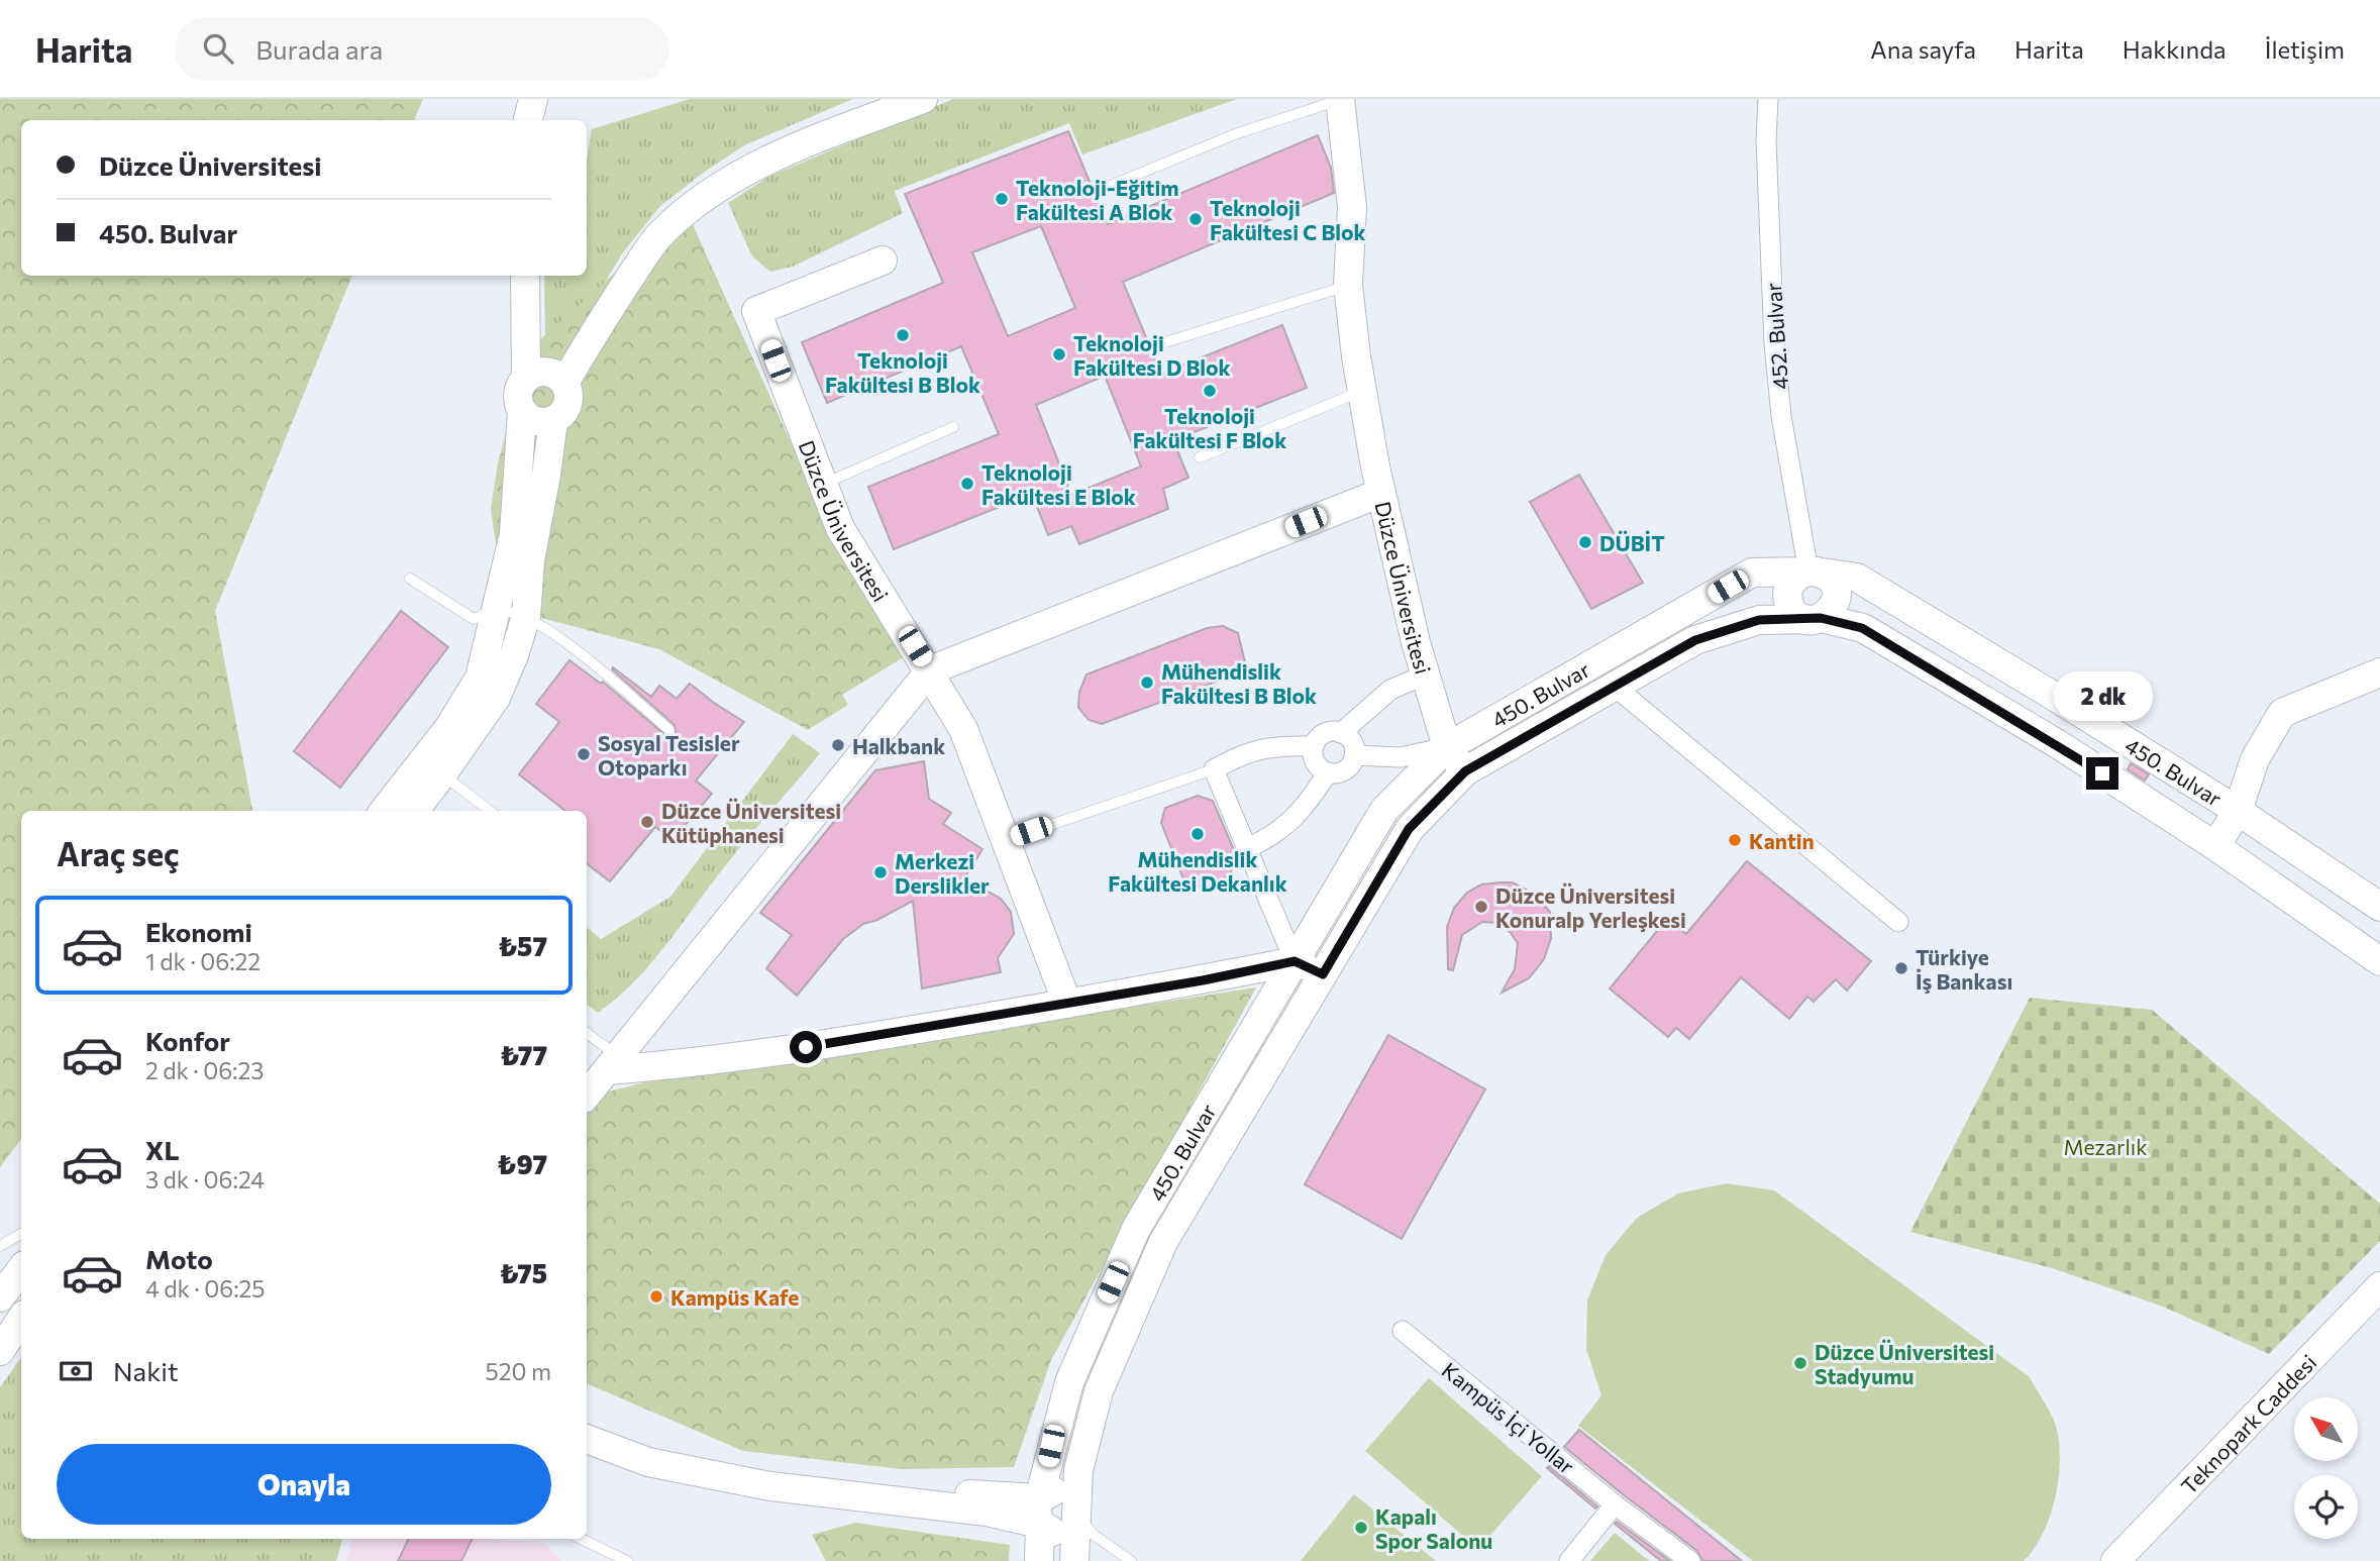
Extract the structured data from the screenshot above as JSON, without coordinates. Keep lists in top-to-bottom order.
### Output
{
  "streets": {
    "street": [
      "452. Bulvar",
      "Düzce Üniversitesi",
      "450. Bulvar",
      "Kampüs İçi Yollar",
      "Teknopark Caddesi"
    ]
  },
  "crossings": [
    ["452. Bulvar", "450. Bulvar"],
    ["Düzce Üniversitesi", "450. Bulvar"]
  ],
  "parks": ["Mezarlık"],
  "places": [
    "Teknoloji-Eğitim Fakültesi A Blok",
    "Teknoloji Fakültesi C Blok",
    "Teknoloji Fakültesi B Blok",
    "Teknoloji Fakültesi D Blok",
    "Teknoloji Fakültesi F Blok",
    "Teknoloji Fakültesi E Blok",
    "DÜBİT",
    "Mühendislik Fakültesi B Blok",
    "Halkbank",
    "Sosyal Tesisler Otoparkı",
    "Düzce Üniversitesi Kütüphanesi",
    "Mühendislik Fakültesi Dekanlık",
    "Kantin",
    "Merkezi Derslikler",
    "Düzce Üniversitesi Konuralp Yerleşkesi",
    "Türkiye İş Bankası",
    "Kampüs Kafe",
    "Düzce Üniversitesi Stadyumu",
    "Kapalı Spor Salonu"
  ],
  "north": "top left",
  "page": {
    "header": "Harita",
    "search": "Burada ara",
    "nav": [
      "Ana sayfa",
      "Harita",
      "Hakkında",
      "İletişim"
    ],
    "banner": ["Düzce Üniversitesi", "450. Bulvar"],
    "bubble": "2 dk",
    "heading": "Araç seç",
    "list": [
      {
        "name": "Ekonomi",
        "note": "1 dk · 06:22",
        "value": "₺57"
      },
      {
        "name": "Konfor",
        "note": "2 dk · 06:23",
        "value": "₺77"
      },
      {
        "name": "XL",
        "note": "3 dk · 06:24",
        "value": "₺97"
      },
      {
        "name": "Moto",
        "note": "4 dk · 06:25",
        "value": "₺75"
      }
    ],
    "pay": ["Nakit", "520 m"],
    "buttons": "Onayla"
  }
}
